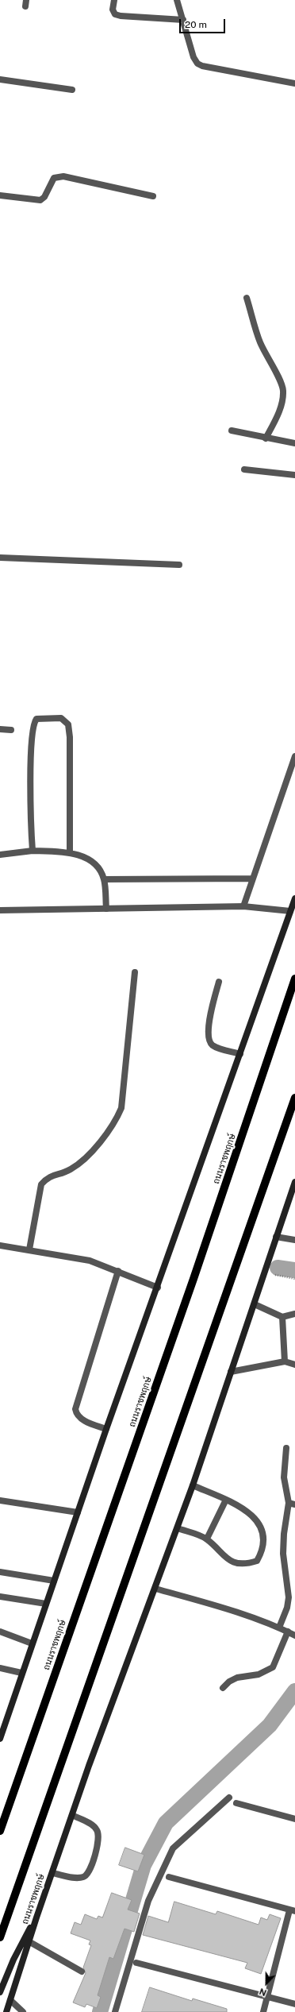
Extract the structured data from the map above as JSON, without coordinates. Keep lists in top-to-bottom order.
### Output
{
  "streets": {
    "main road": ["ถนนราชพฤกษ์"]
  },
  "scale_bar": "20 m",
  "north": "bottom"
}
